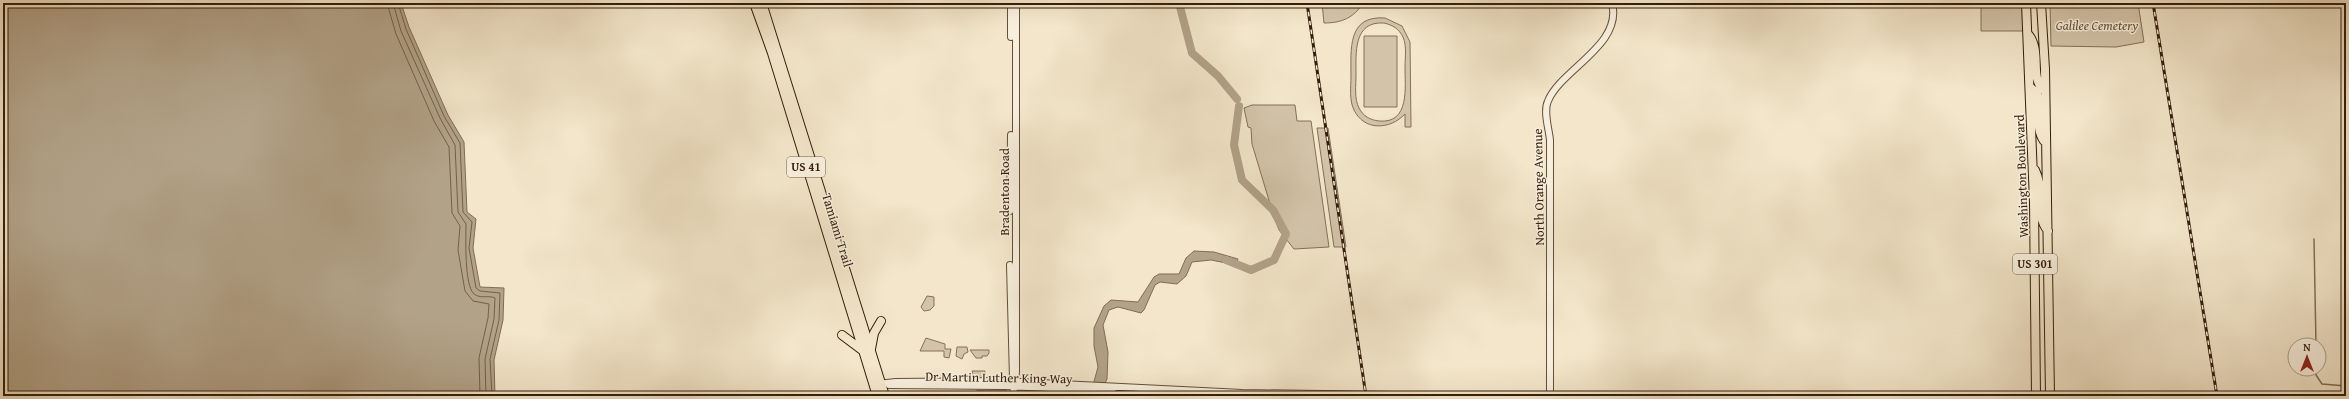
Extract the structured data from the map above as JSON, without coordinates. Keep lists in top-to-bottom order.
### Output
{
  "streets": {
    "main road": [
      "US 41",
      "Washington Boulevard",
      "Tamiami Trail",
      "US 301"
    ],
    "street": ["North Orange Avenue", "Bradenton Road", "Dr Martin Luther King Way"]
  },
  "crossings": [
    ["Bradenton Road", "Dr Martin Luther King Way"],
    ["Tamiami Trail", "Dr Martin Luther King Way"]
  ],
  "parks": ["Galilee Cemetery"],
  "north": "top"
}
